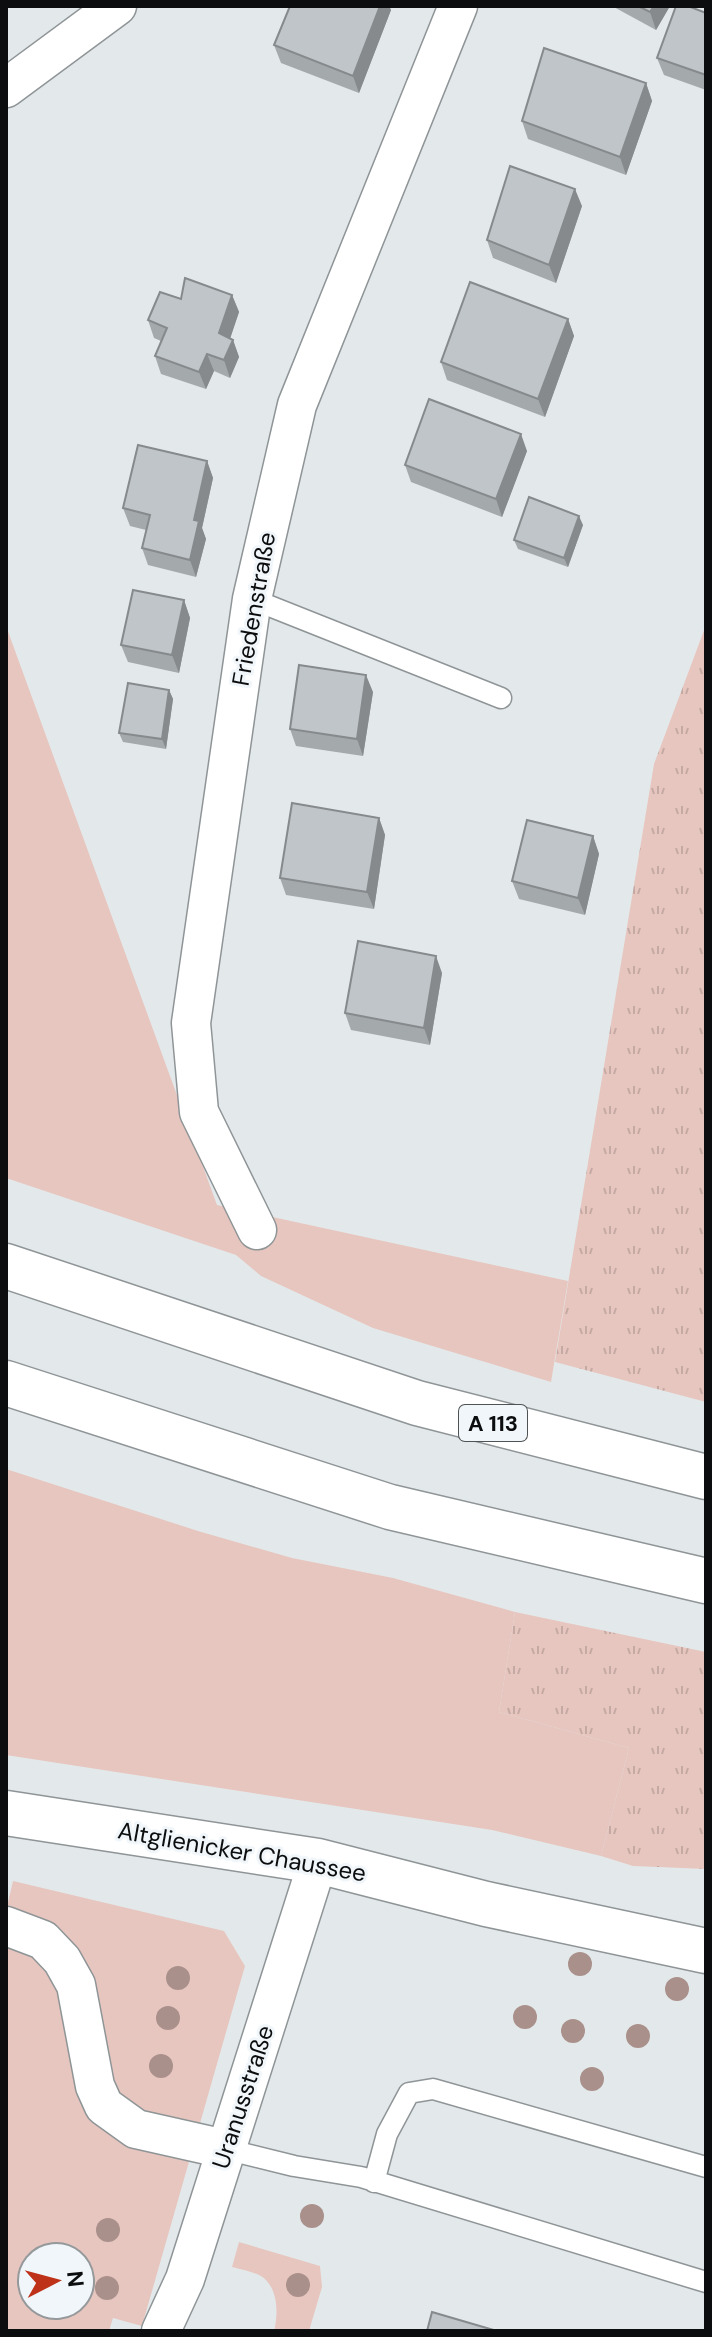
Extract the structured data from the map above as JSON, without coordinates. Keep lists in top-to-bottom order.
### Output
{
  "streets": {
    "main road": ["A 113", "Altglienicker Chaussee"],
    "street": ["Friedenstraße", "Uranusstraße"]
  },
  "crossings": [
    ["Altglienicker Chaussee", "Uranusstraße"]
  ],
  "north": "right"
}
